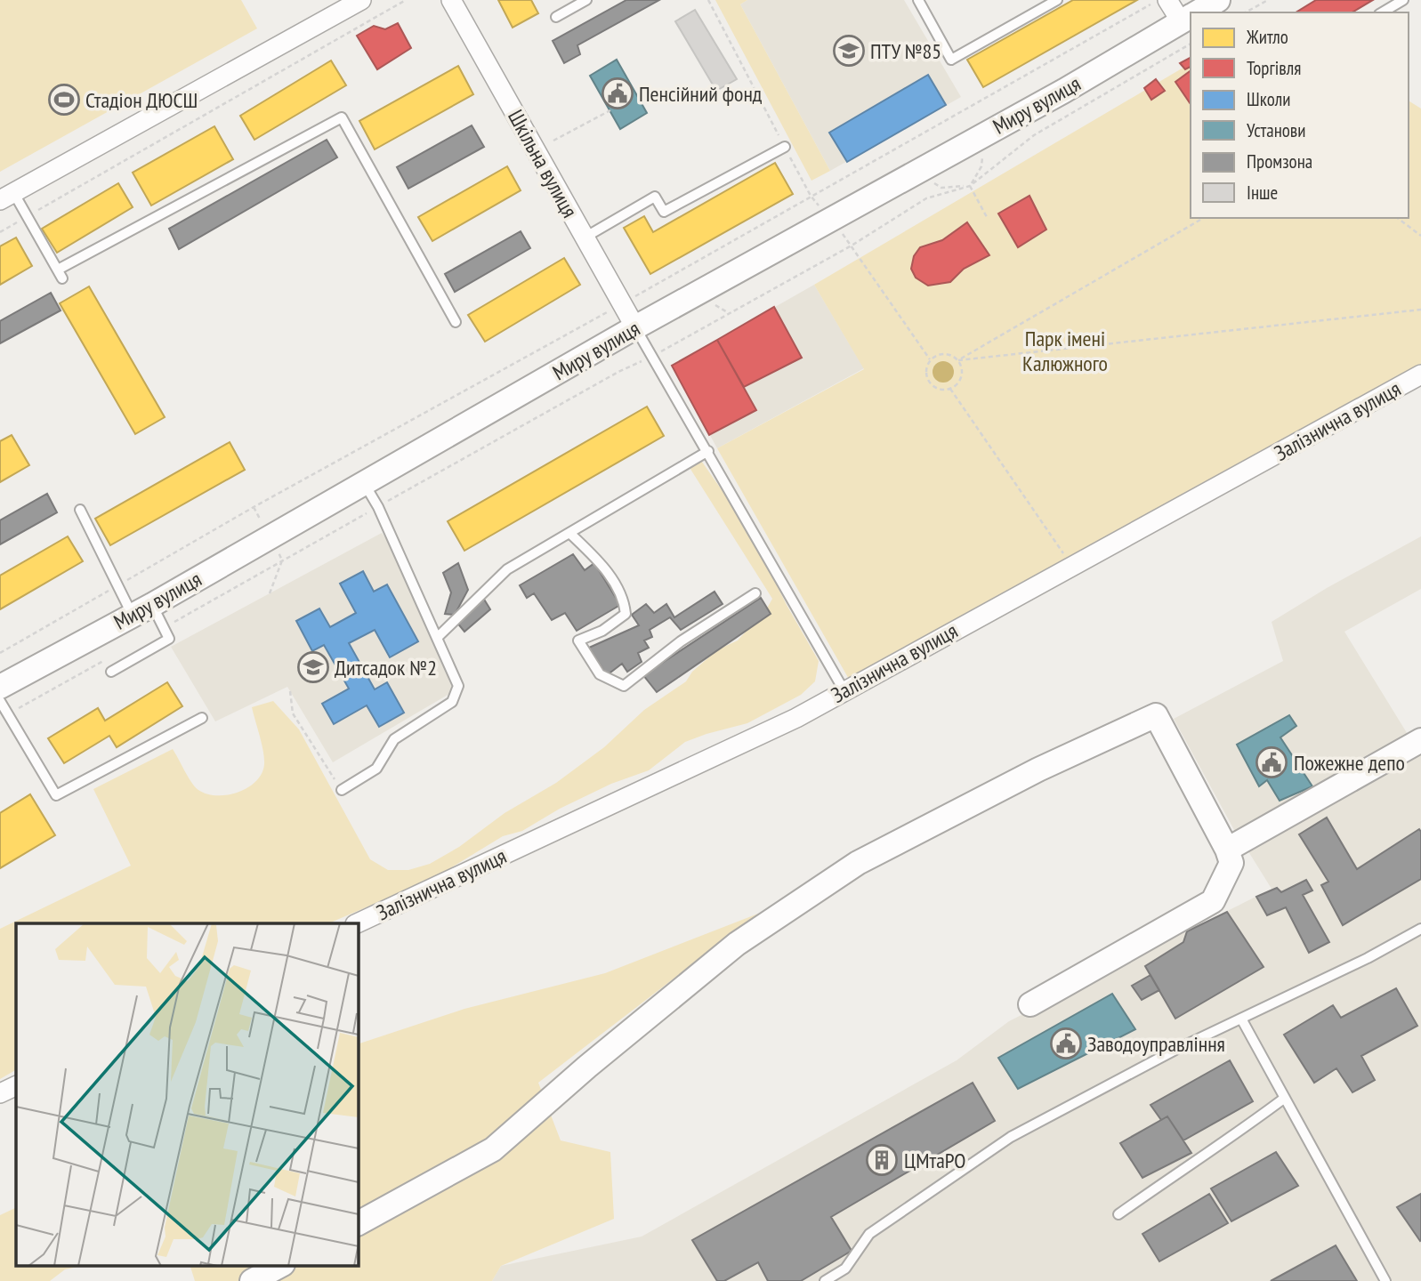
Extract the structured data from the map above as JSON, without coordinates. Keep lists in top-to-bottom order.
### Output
{
  "streets": {
    "street": ["Миру вулиця", "Шкільна вулиця", "Залізнична вулиця"]
  },
  "crossings": [
    ["Миру вулиця", "Шкільна вулиця"]
  ],
  "parks": ["Парк імені Калюжного"],
  "places": {
    "school or university": ["ПТУ №85", "Дитсадок №2"],
    "public building": ["Пенсійний фонд", "Пожежне депо", "Заводоуправління"],
    "sports": ["Стадіон ДЮСШ"],
    "building": ["ЦМтаРО"]
  },
  "legend": [
    "Житло",
    "Торгівля",
    "Школи",
    "Установи",
    "Промзона",
    "Інше"
  ]
}
